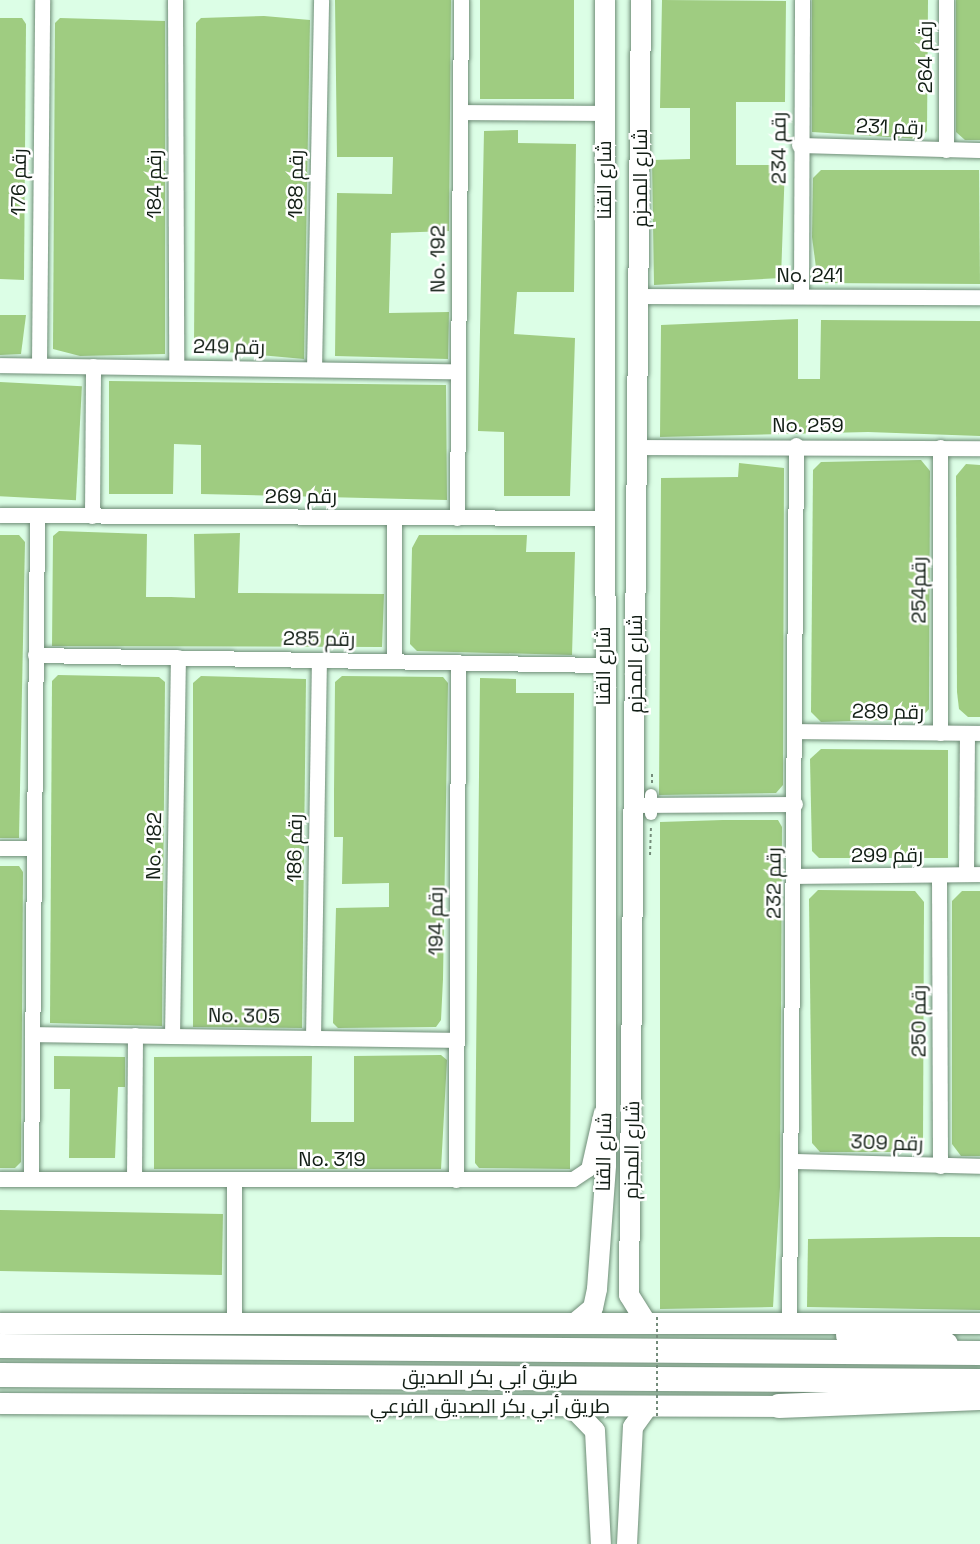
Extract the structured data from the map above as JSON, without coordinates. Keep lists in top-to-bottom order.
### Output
{
  "streets": {
    "main road": ["طريق أبي بكر الصديق", "طريق أبي بكر الصديق الفرعي"],
    "street": [
      "رقم 264",
      "رقم 231",
      "رقم 234",
      "شارع المحزم",
      "شارع القنا",
      "رقم 176",
      "رقم 184",
      "رقم 188",
      "No. 192",
      "No. 241",
      "رقم 249",
      "No. 259",
      "رقم 269",
      "رقم254",
      "رقم 285",
      "رقم 289",
      "No. 182",
      "رقم 186",
      "رقم 299",
      "رقم 232",
      "رقم 194",
      "No. 305",
      "رقم 250",
      "رقم 309",
      "No. 319"
    ]
  },
  "crossings": [
    ["رقم 264", "رقم 231"],
    ["رقم 231", "رقم 234"],
    ["رقم 234", "No. 241"],
    ["شارع المحزم", "No. 241"],
    ["شارع المحزم", "No. 259"],
    ["شارع القنا", "رقم 269"],
    ["شارع القنا", "رقم 285"],
    ["شارع القنا", "No. 319"],
    ["رقم 176", "رقم 249"],
    ["رقم 184", "رقم 249"],
    ["رقم 188", "رقم 249"],
    ["No. 192", "رقم 249"],
    ["No. 192", "رقم 269"],
    ["No. 259", "رقم254"],
    ["No. 259", "رقم 232"],
    ["رقم254", "رقم 289"],
    ["رقم 285", "No. 182"],
    ["رقم 285", "رقم 186"],
    ["رقم 285", "رقم 194"],
    ["رقم 289", "رقم 232"],
    ["No. 182", "No. 305"],
    ["رقم 186", "No. 305"],
    ["رقم 299", "رقم 232"],
    ["رقم 299", "رقم 250"],
    ["رقم 232", "رقم 309"],
    ["رقم 194", "No. 305"],
    ["رقم 194", "No. 319"],
    ["رقم 250", "رقم 309"]
  ]
}
